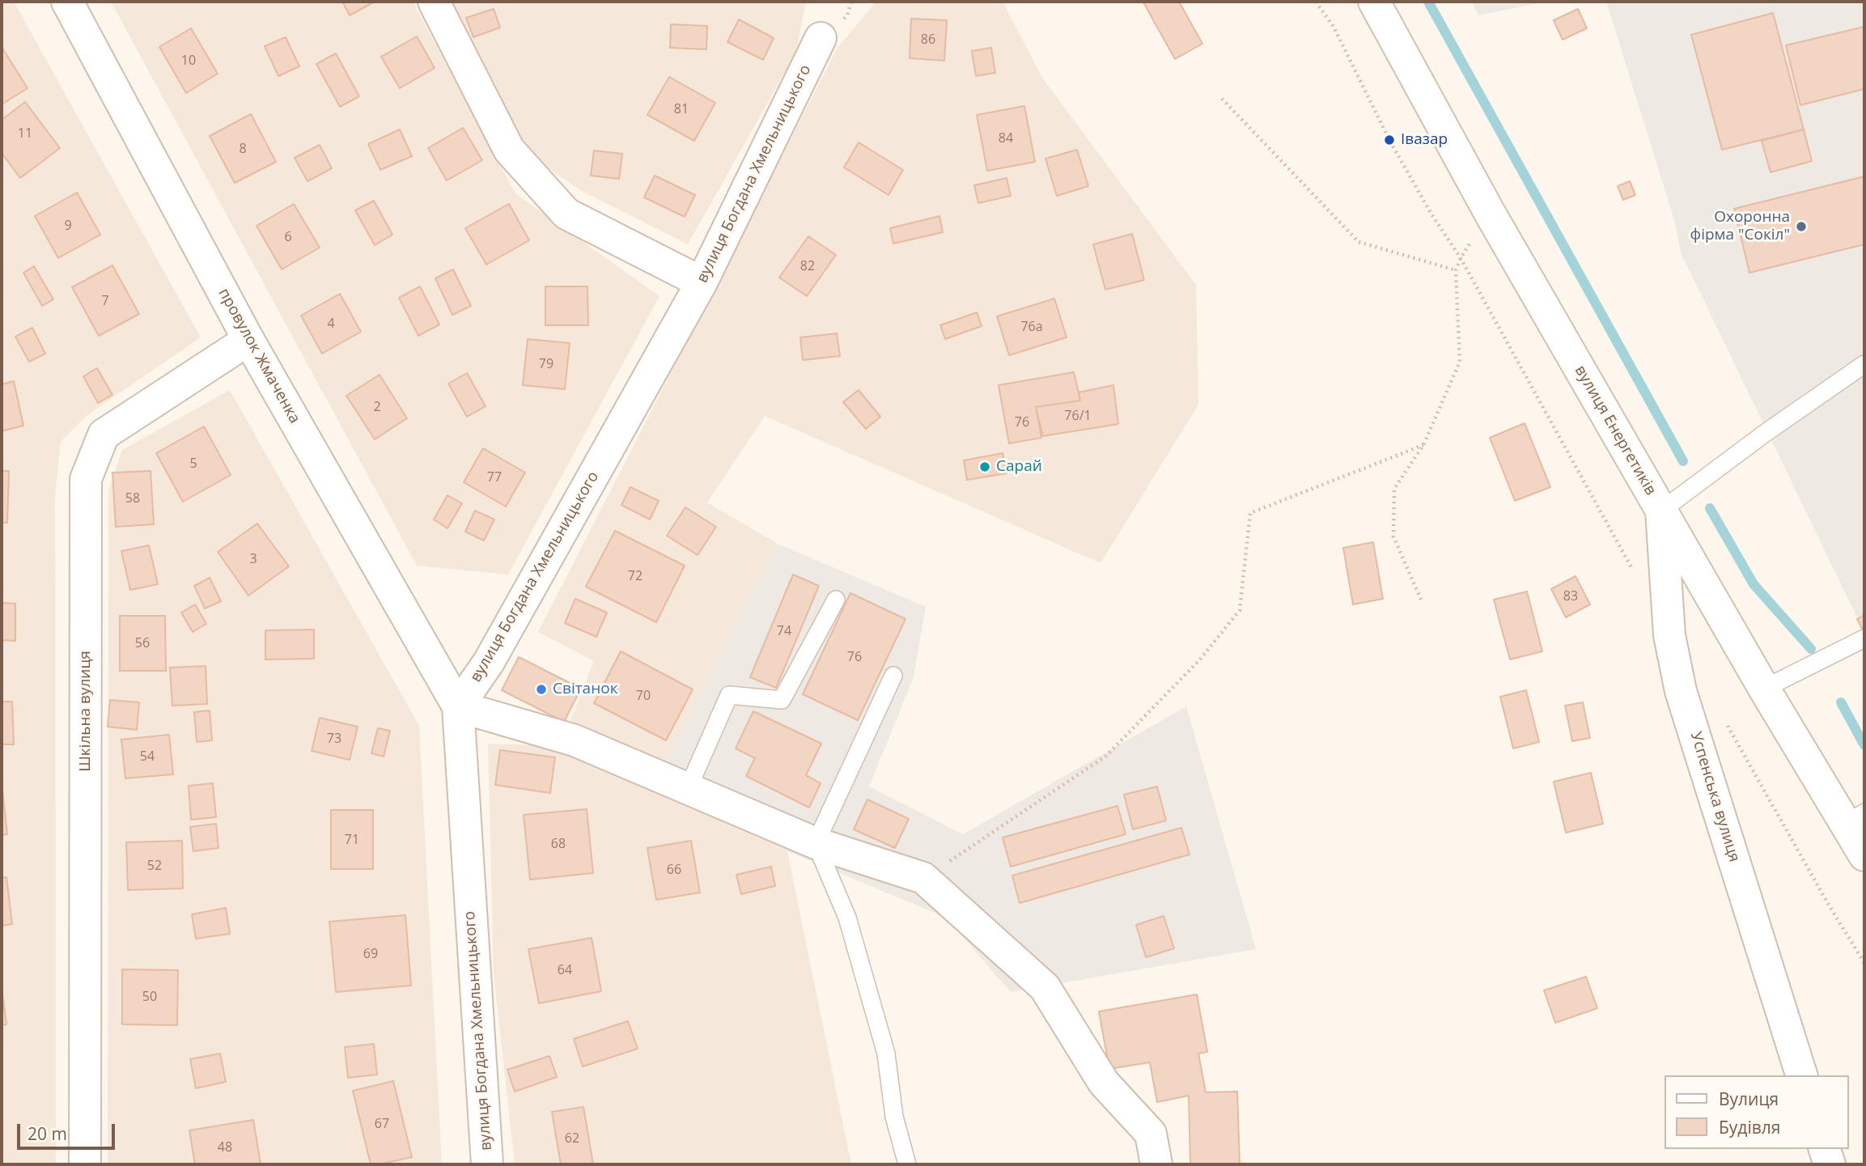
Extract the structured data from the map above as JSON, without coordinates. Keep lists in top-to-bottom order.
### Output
{
  "streets": {
    "street": [
      "вулиця Богдана Хмельницького",
      "провулок Жмаченка",
      "вулиця Енергетиків",
      "Шкільна вулиця",
      "Успенська вулиця"
    ]
  },
  "crossings": [
    ["вулиця Богдана Хмельницького", "провулок Жмаченка"],
    ["провулок Жмаченка", "Шкільна вулиця"],
    ["вулиця Енергетиків", "Успенська вулиця"]
  ],
  "places": [
    "Івазар",
    "Охоронна фірма \"Сокіл\"",
    "Сарай",
    "Світанок"
  ],
  "house_numbers": [
    "86",
    "10",
    "81",
    "11",
    "84",
    "8",
    "9",
    "6",
    "82",
    "7",
    "4",
    "76а",
    "79",
    "2",
    "76/1",
    "76",
    "5",
    "77",
    "58",
    "3",
    "72",
    "83",
    "74",
    "56",
    "76",
    "70",
    "73",
    "54",
    "71",
    "68",
    "52",
    "66",
    "69",
    "64",
    "50",
    "67",
    "62",
    "48"
  ],
  "legend": ["Вулиця", "Будівля"],
  "scale_bar": "20 m"
}
